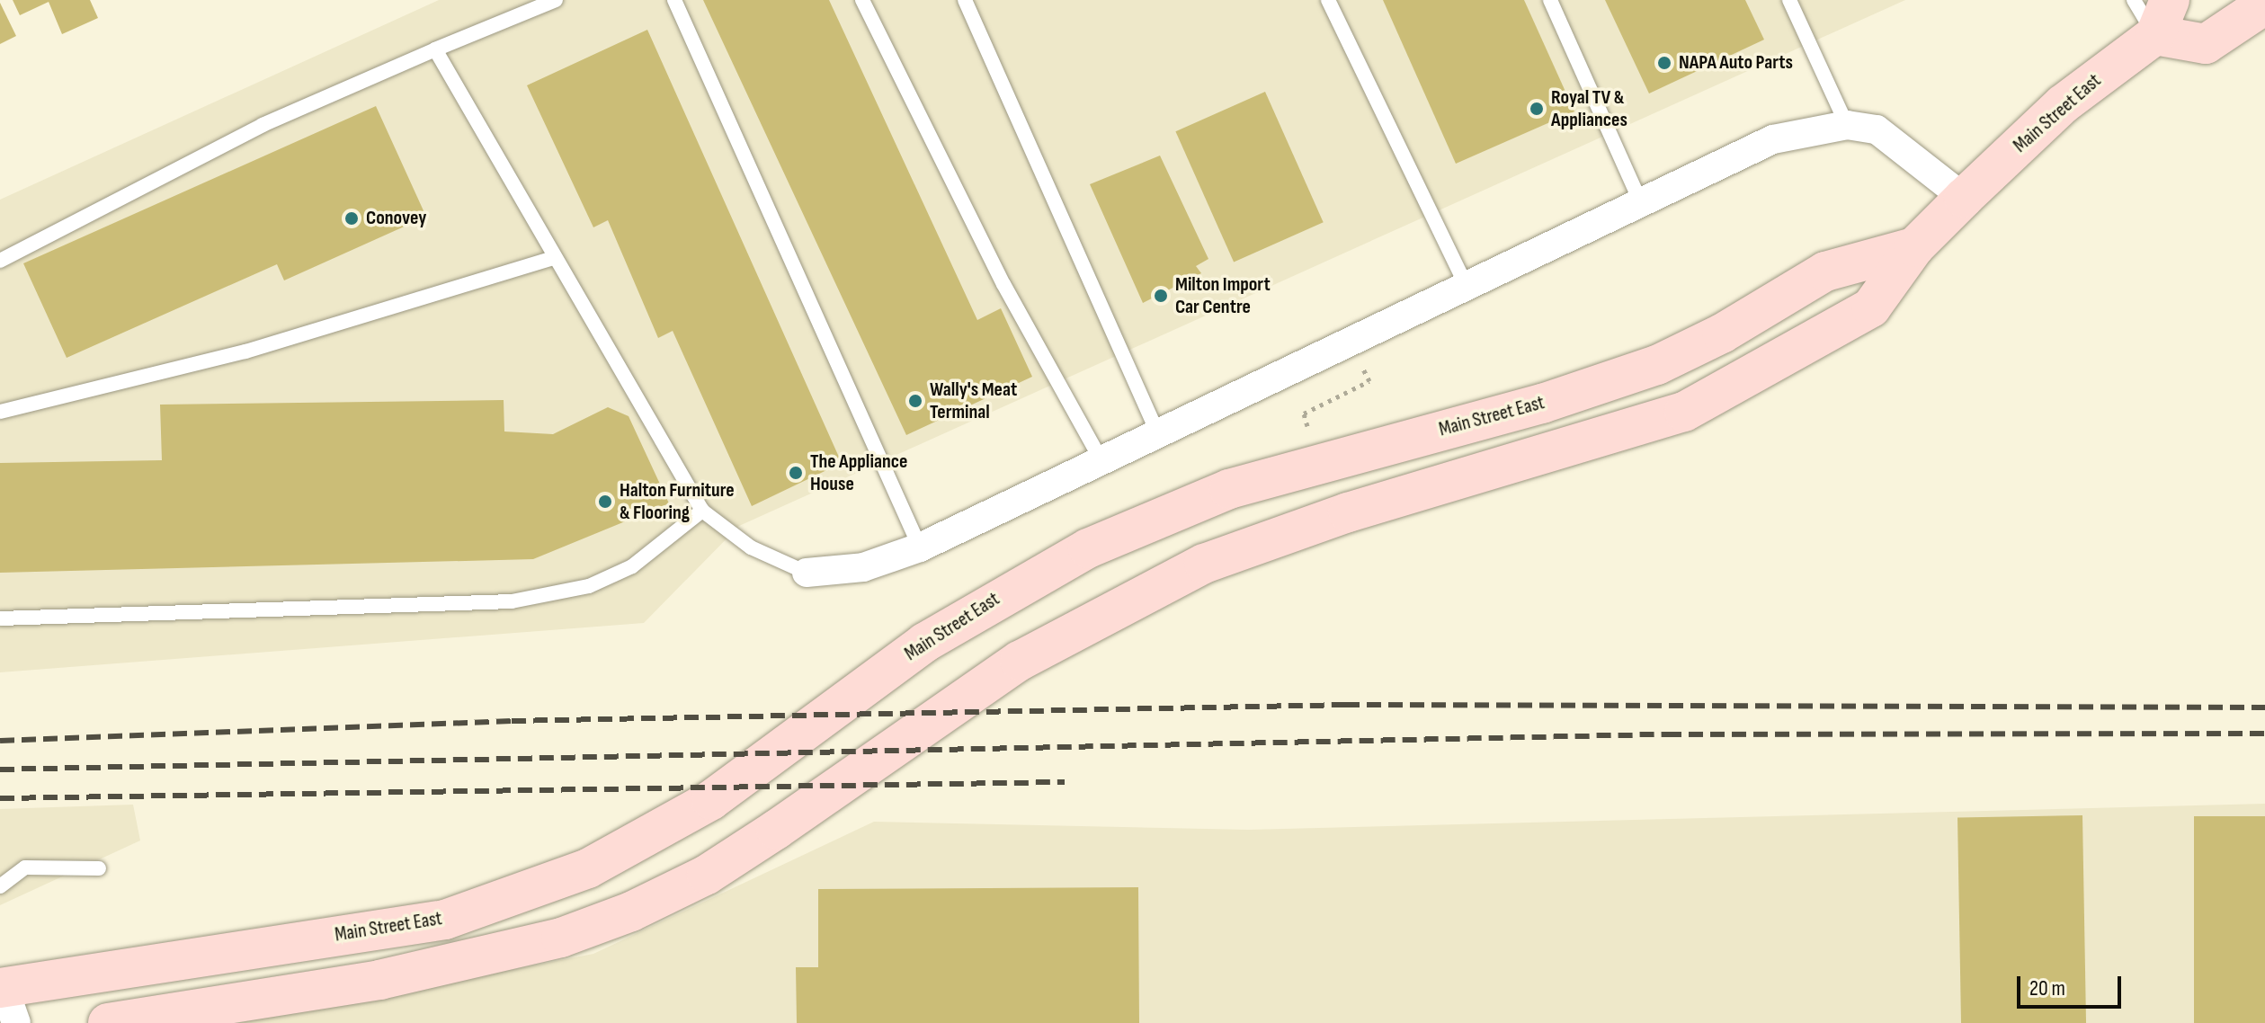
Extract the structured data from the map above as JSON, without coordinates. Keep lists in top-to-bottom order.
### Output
{
  "streets": {
    "main road": ["Main Street East"]
  },
  "places": [
    "NAPA Auto Parts",
    "Royal TV & Appliances",
    "Conovey",
    "Milton Import Car Centre",
    "Wally's Meat Terminal",
    "The Appliance House",
    "Halton Furniture & Flooring"
  ],
  "scale_bar": "20 m"
}
